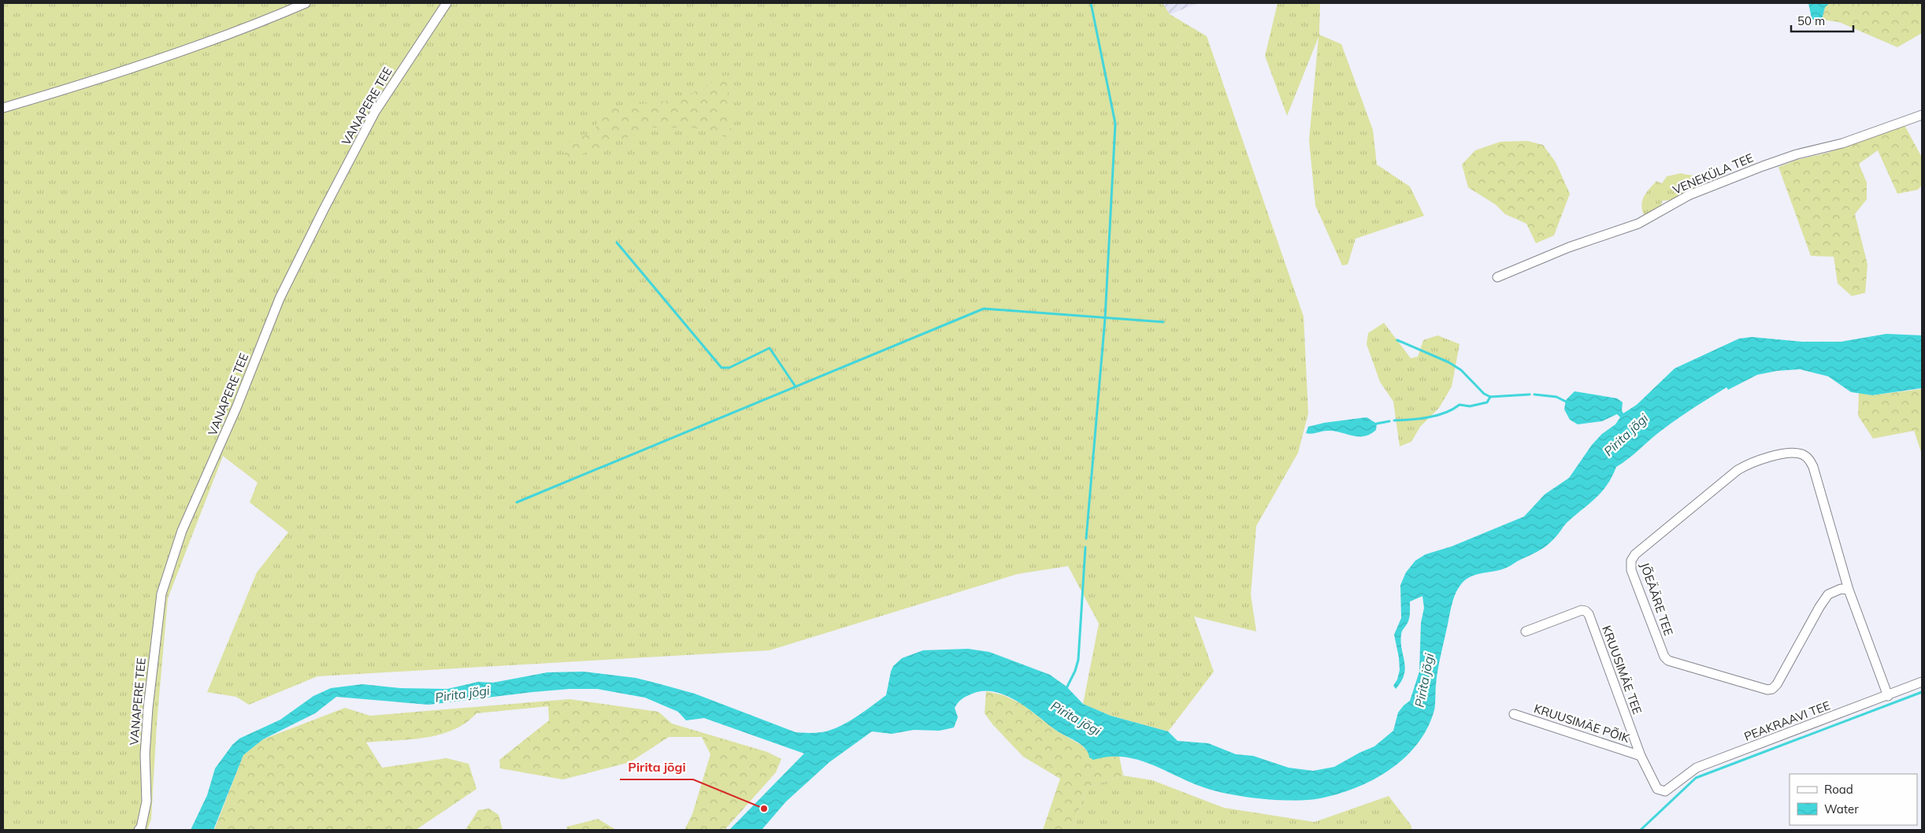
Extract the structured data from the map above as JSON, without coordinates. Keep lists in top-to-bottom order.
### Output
{
  "streets": {
    "street": [
      "VANAPERE TEE",
      "VENEKÜLA TEE",
      "JÕEÄÄRE TEE",
      "KRUUSIMÄE TEE",
      "PEAKRAAVI TEE",
      "KRUUSIMÄE PÕIK"
    ]
  },
  "crossings": [
    ["JÕEÄÄRE TEE", "PEAKRAAVI TEE"],
    ["KRUUSIMÄE TEE", "PEAKRAAVI TEE"],
    ["KRUUSIMÄE TEE", "KRUUSIMÄE PÕIK"]
  ],
  "water": ["Pirita jõgi"],
  "places": ["Pirita jõgi"],
  "legend": ["Road", "Water"],
  "scale_bar": "50 m"
}
